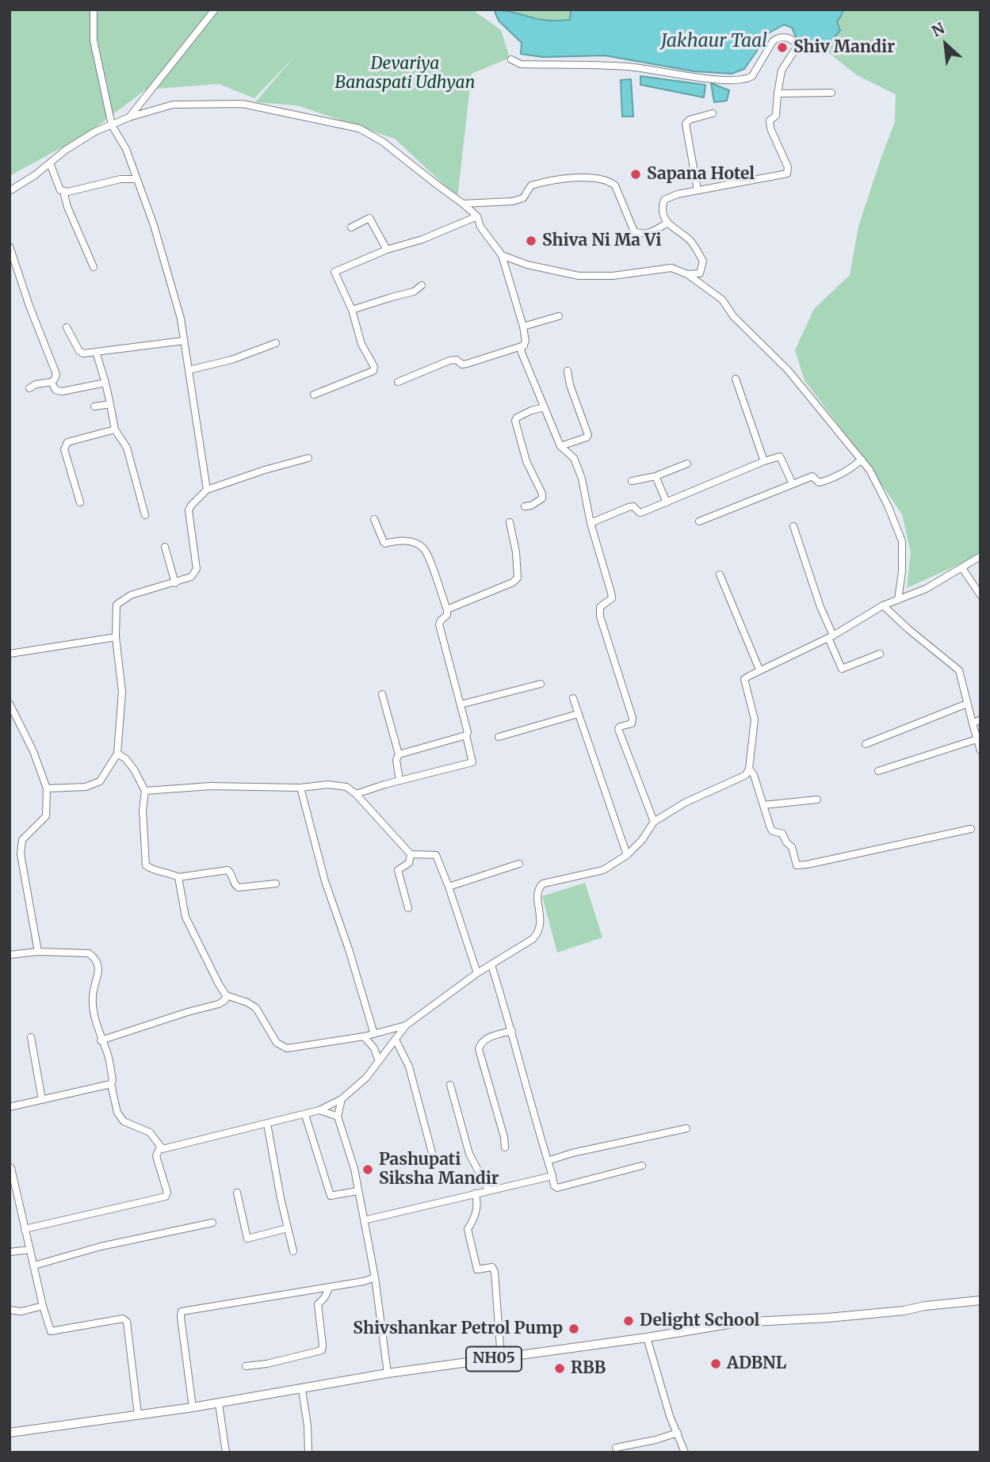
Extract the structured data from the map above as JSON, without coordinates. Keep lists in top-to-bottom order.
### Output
{
  "streets": {
    "main road": ["NH05"]
  },
  "water": ["Jakhaur Taal"],
  "parks": ["Devariya Banaspati Udhyan"],
  "places": [
    "Shiv Mandir",
    "Sapana Hotel",
    "Shiva Ni Ma Vi",
    "Pashupati Siksha Mandir",
    "Delight School",
    "Shivshankar Petrol Pump",
    "ADBNL",
    "RBB"
  ],
  "north": "top left"
}
